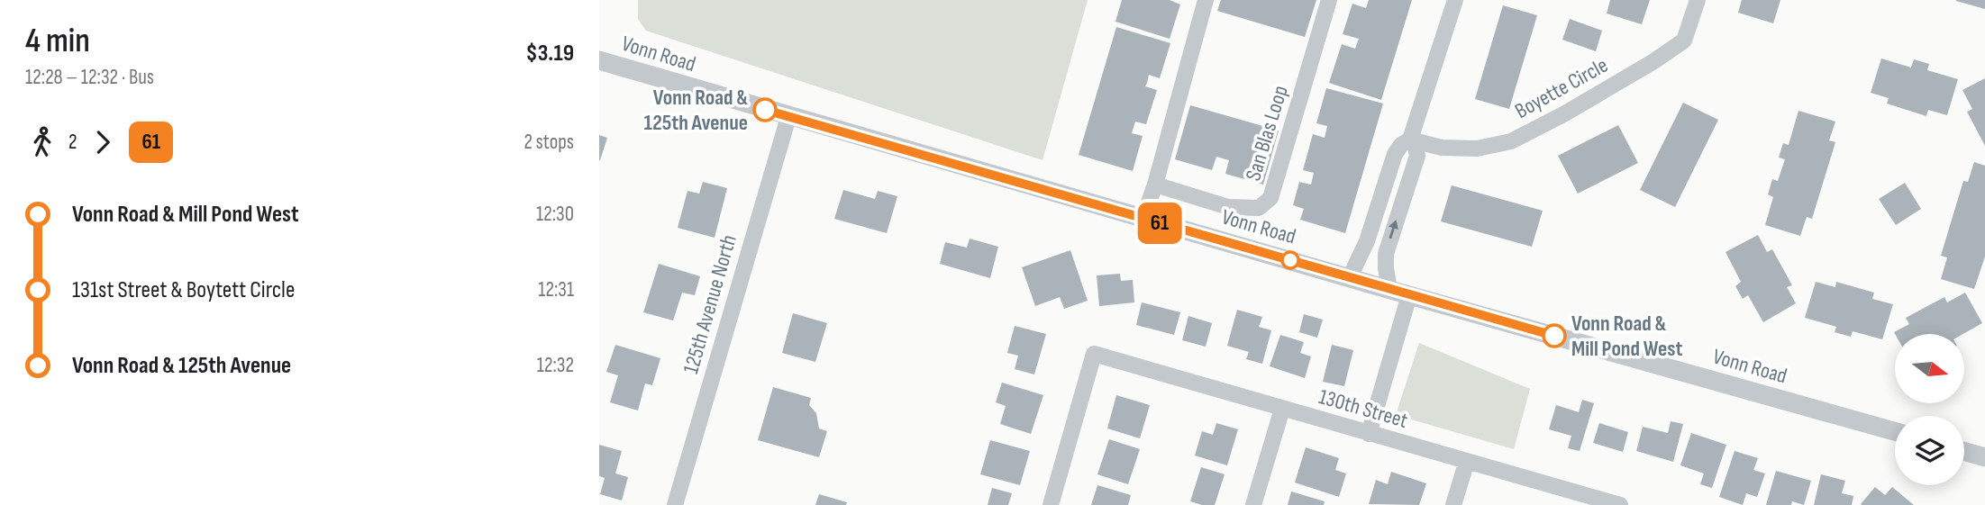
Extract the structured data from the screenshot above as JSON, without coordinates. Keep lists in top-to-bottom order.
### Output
{
  "streets": {
    "street": [
      "Vonn Road",
      "Boyette Circle",
      "San Blas Loop",
      "125th Avenue North",
      "130th Street"
    ]
  },
  "crossings": [
    ["Vonn Road", "125th Avenue North"]
  ],
  "places": ["Vonn Road & 125th Avenue", "Vonn Road & Mill Pond West"],
  "lines": ["bus line 61"],
  "north": "right",
  "page": {
    "heading": ["4 min", "12:28 – 12:32 · Bus", "$3.19"],
    "on_map": "61",
    "legs": ["2", "61", "2 stops"],
    "list": [
      {
        "name": "Vonn Road & Mill Pond West",
        "value": "12:30"
      },
      {
        "name": "131st Street & Boytett Circle",
        "value": "12:31"
      },
      {
        "name": "Vonn Road & 125th Avenue",
        "value": "12:32"
      }
    ]
  }
}
